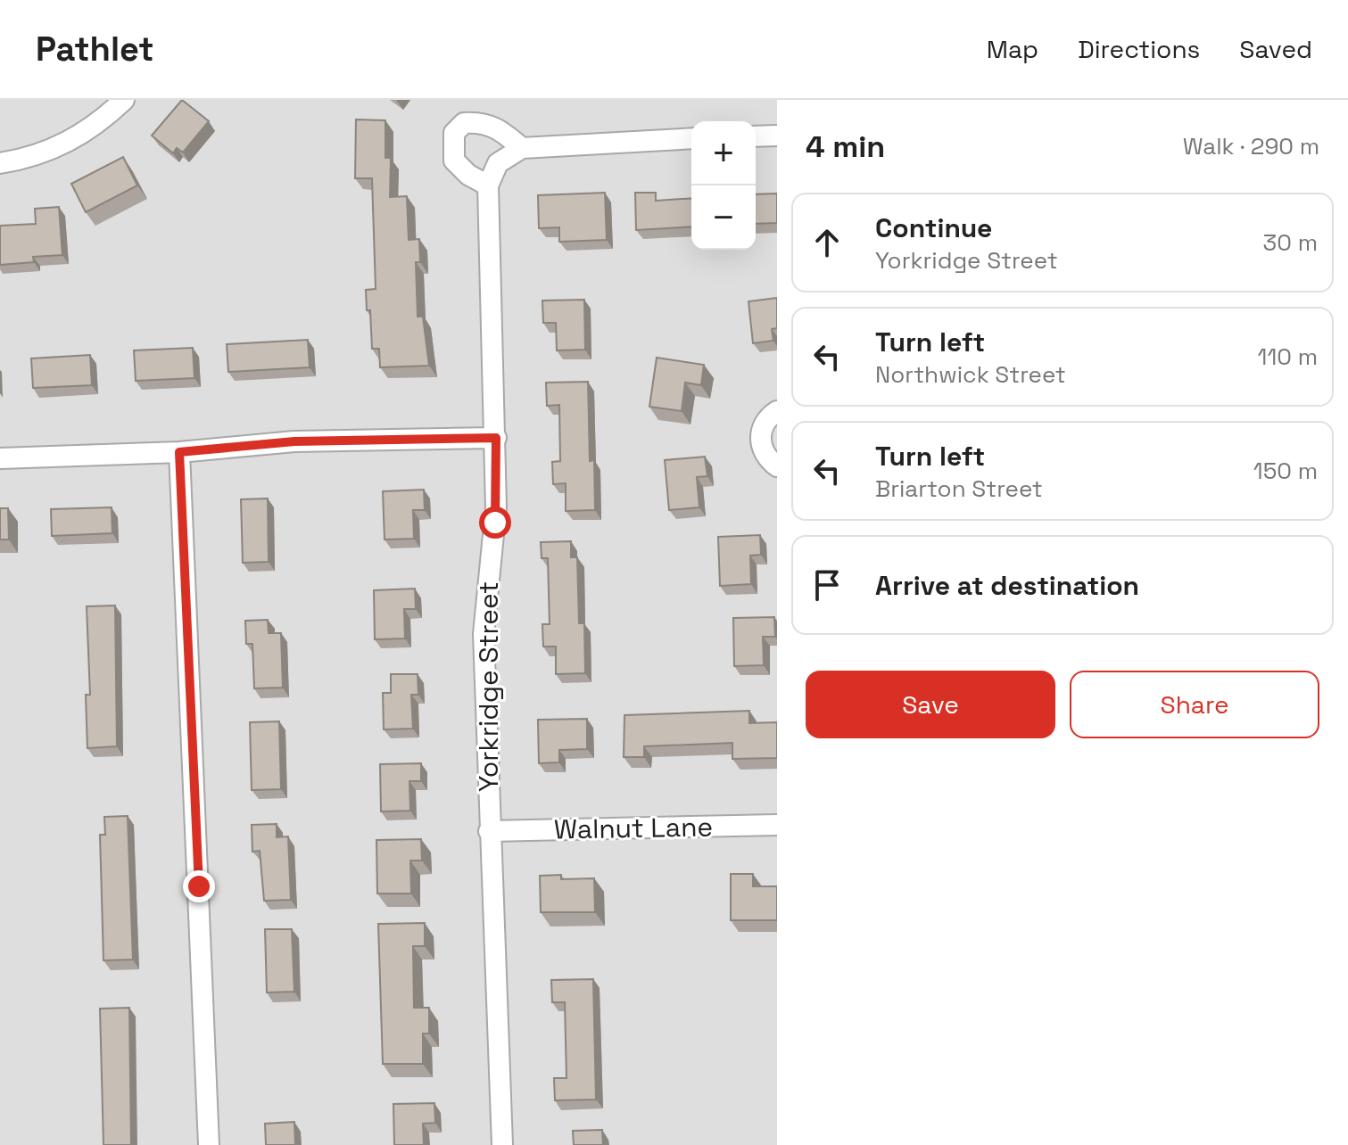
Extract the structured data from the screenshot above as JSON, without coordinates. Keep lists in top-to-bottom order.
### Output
{
  "streets": {
    "street": ["Yorkridge Street", "Walnut Lane"]
  },
  "crossings": [
    ["Yorkridge Street", "Walnut Lane"]
  ],
  "page": {
    "header": "Pathlet",
    "nav": ["Map", "Directions", "Saved"],
    "heading": ["4 min", "Walk · 290 m"],
    "map_buttons": ["+", "−"],
    "list": [
      ["Continue", "Yorkridge Street", "30 m"],
      ["Turn left", "Northwick Street", "110 m"],
      ["Turn left", "Briarton Street", "150 m"],
      "Arrive at destination"
    ],
    "buttons": ["Save", "Share"]
  }
}
